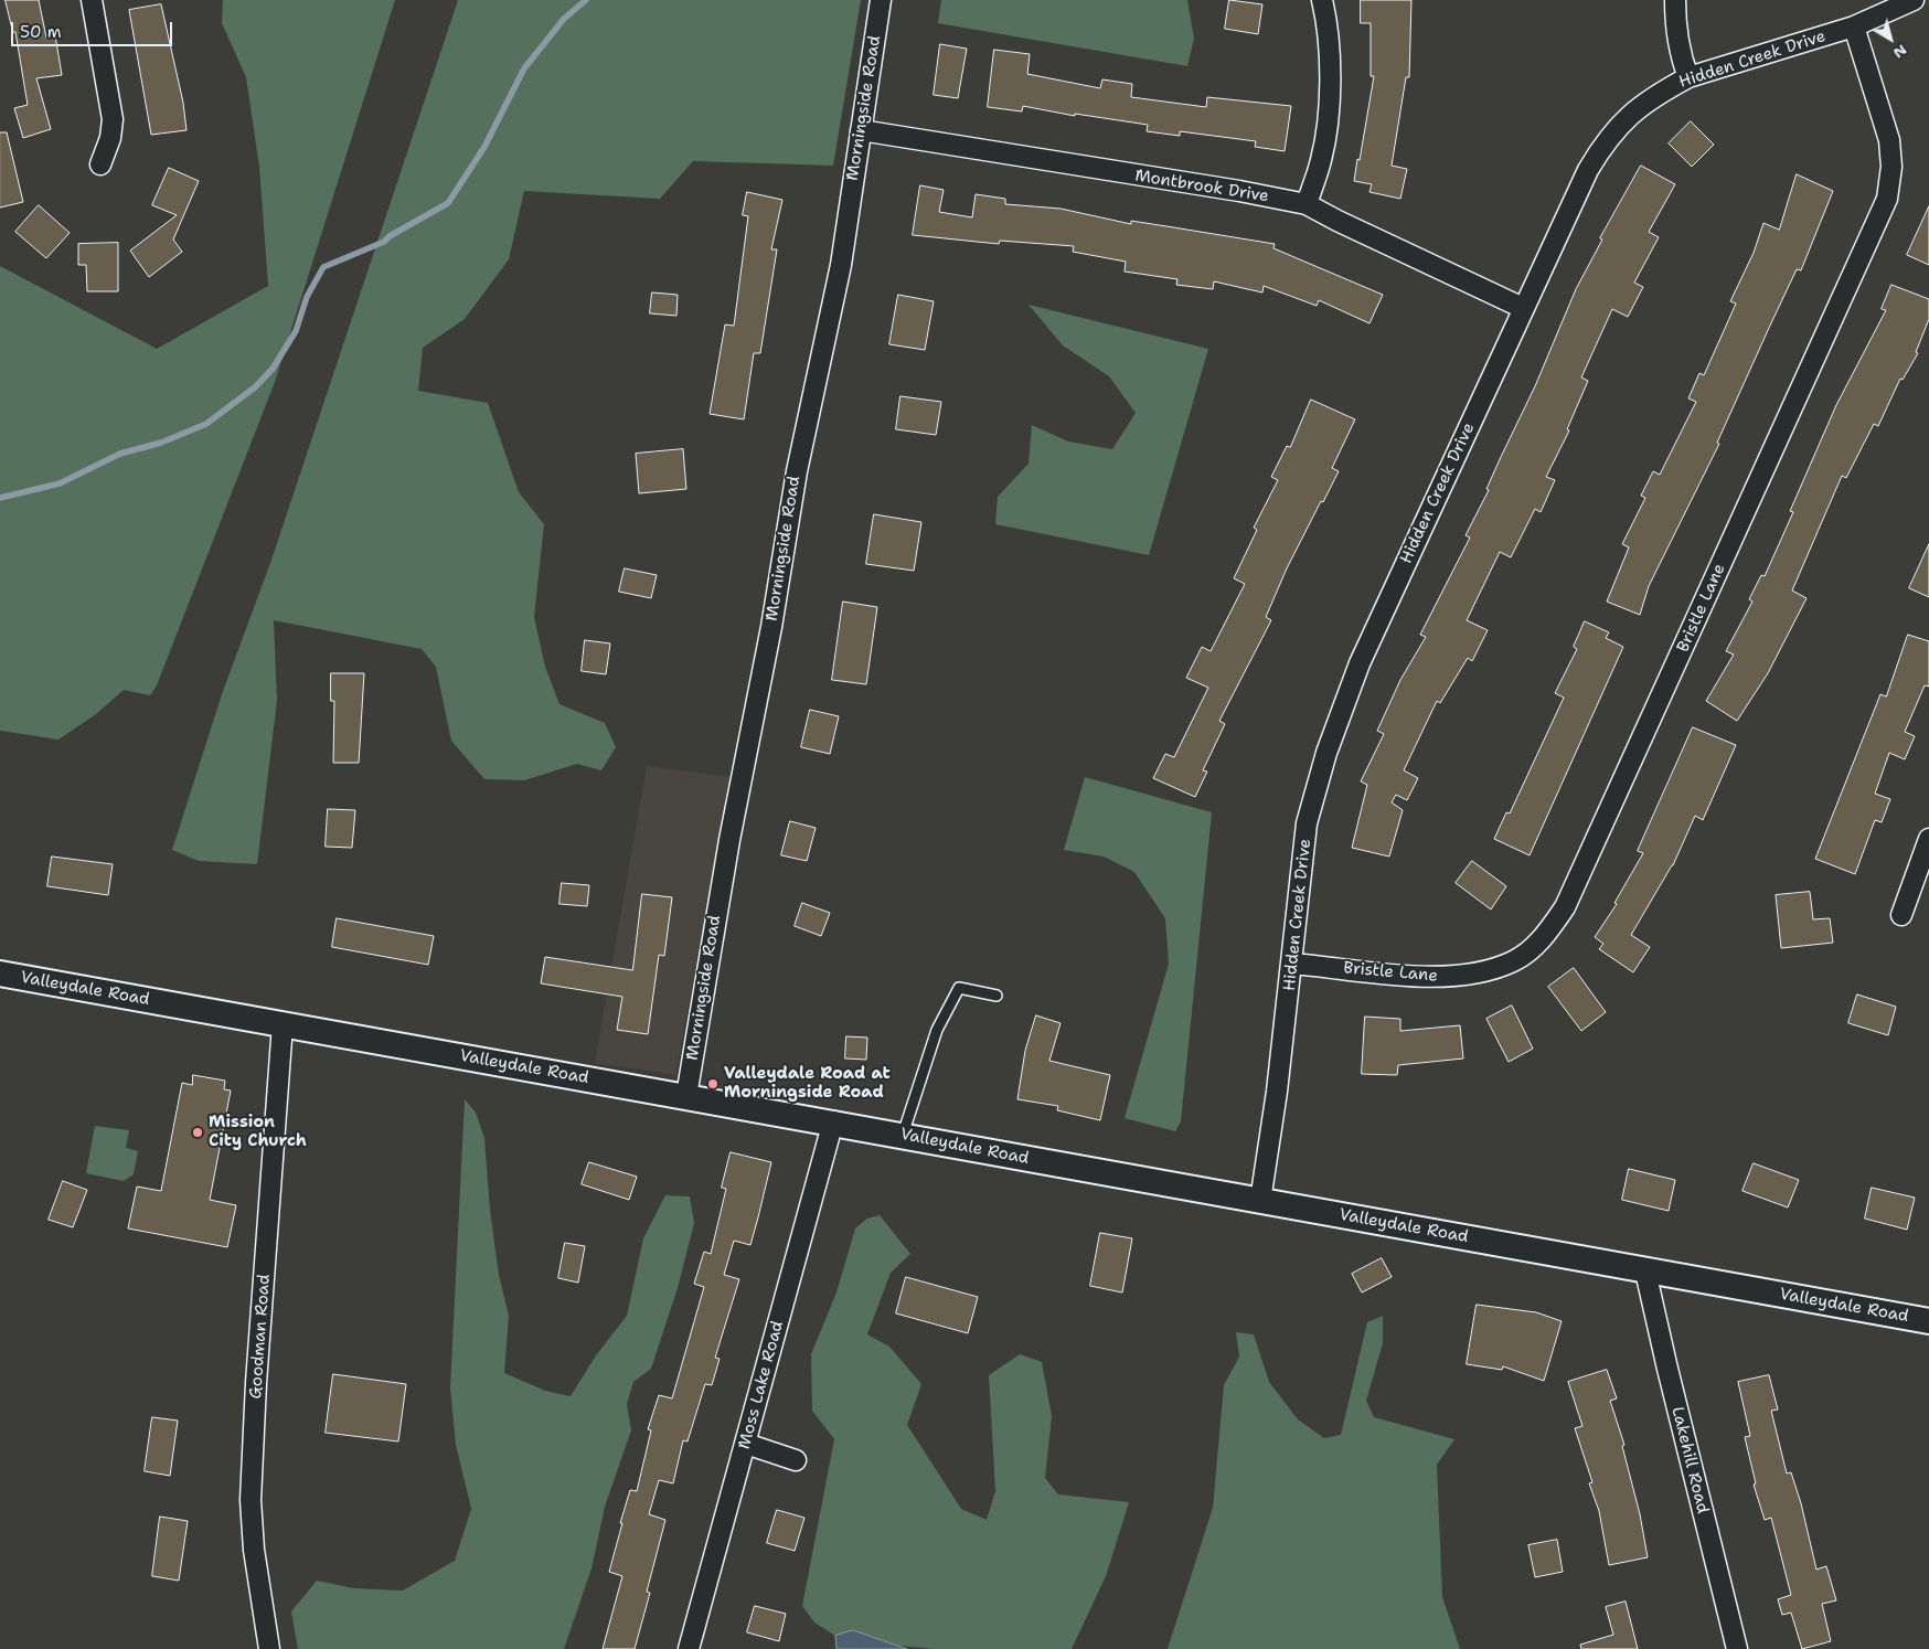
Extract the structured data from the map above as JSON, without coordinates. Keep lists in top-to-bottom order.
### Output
{
  "streets": {
    "street": [
      "Hidden Creek Drive",
      "Morningside Road",
      "Montbrook Drive",
      "Bristle Lane",
      "Valleydale Road",
      "Goodman Road",
      "Moss Lake Road",
      "Lakehill Road"
    ]
  },
  "crossings": [
    ["Hidden Creek Drive", "Montbrook Drive"],
    ["Hidden Creek Drive", "Bristle Lane"],
    ["Hidden Creek Drive", "Valleydale Road"],
    ["Morningside Road", "Montbrook Drive"],
    ["Morningside Road", "Valleydale Road"],
    ["Valleydale Road", "Goodman Road"],
    ["Valleydale Road", "Moss Lake Road"],
    ["Valleydale Road", "Lakehill Road"]
  ],
  "places": ["Valleydale Road at Morningside Road", "Mission City Church"],
  "scale_bar": "50 m",
  "north": "bottom right"
}
